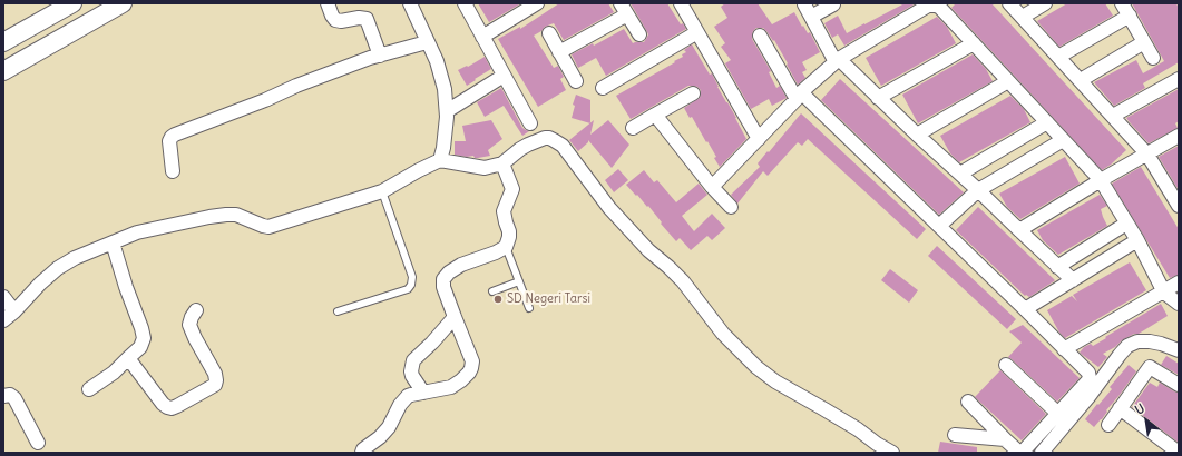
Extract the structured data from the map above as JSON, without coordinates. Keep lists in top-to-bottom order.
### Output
{
  "places": ["SD Negeri Tarsi"],
  "north": "top left"
}
